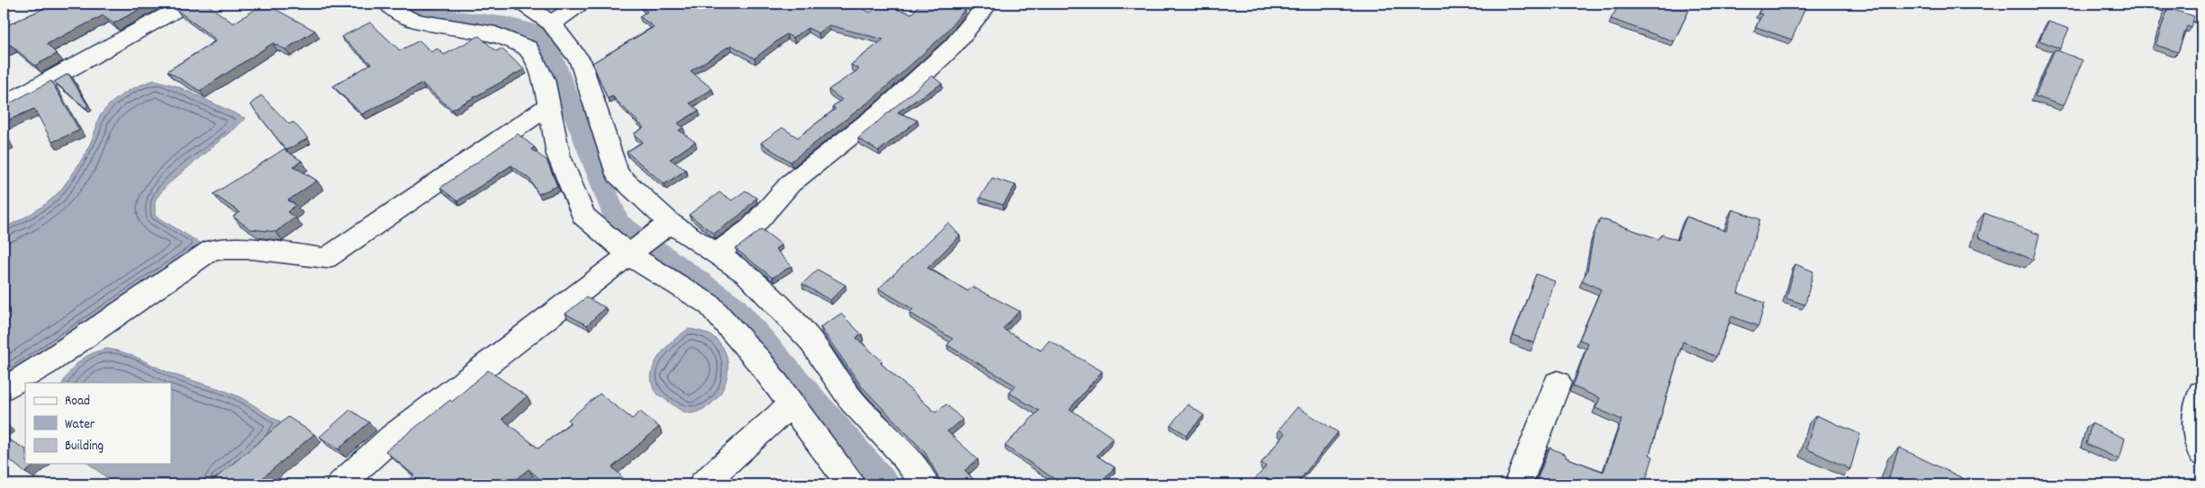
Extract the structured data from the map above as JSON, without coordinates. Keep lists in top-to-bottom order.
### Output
{
  "legend": ["Road", "Water", "Building"]
}
